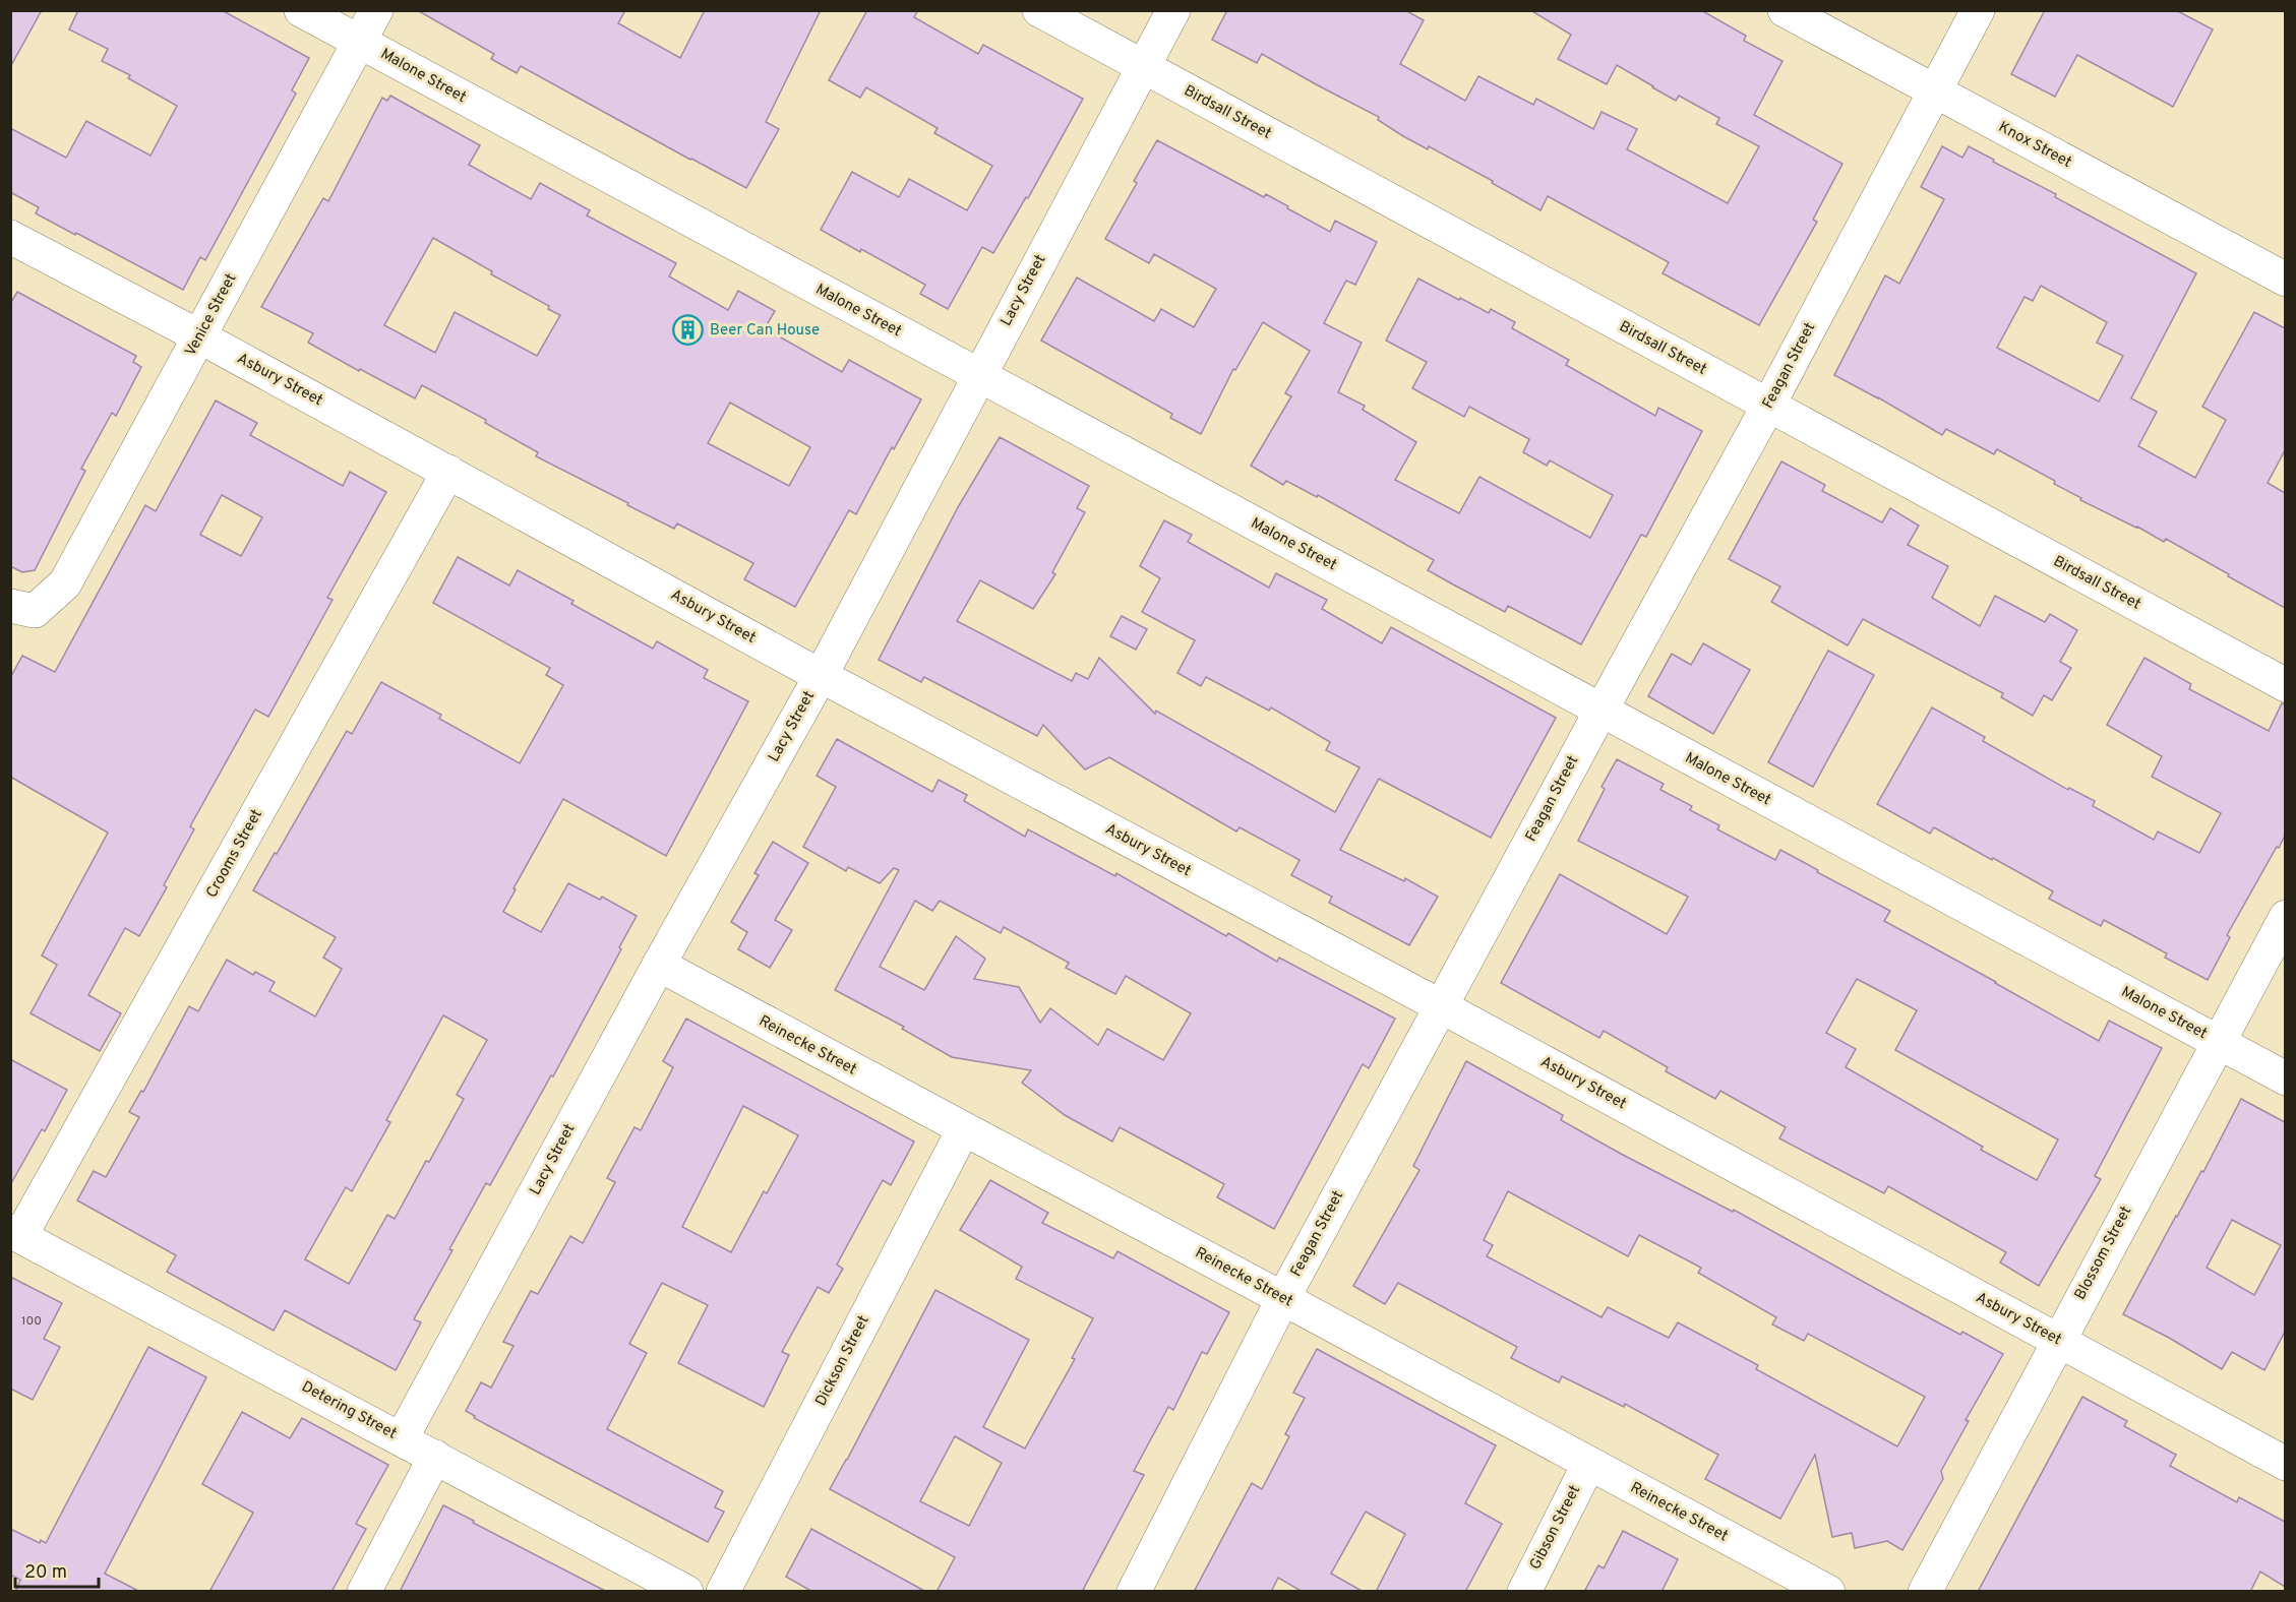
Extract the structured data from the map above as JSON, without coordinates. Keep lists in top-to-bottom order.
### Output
{
  "streets": {
    "street": [
      "Malone Street",
      "Birdsall Street",
      "Knox Street",
      "Lacy Street",
      "Venice Street",
      "Feagan Street",
      "Asbury Street",
      "Crooms Street",
      "Reinecke Street",
      "Blossom Street",
      "Dickson Street",
      "Detering Street",
      "Gibson Street"
    ]
  },
  "crossings": [
    ["Malone Street", "Lacy Street"],
    ["Malone Street", "Venice Street"],
    ["Malone Street", "Feagan Street"],
    ["Malone Street", "Blossom Street"],
    ["Birdsall Street", "Lacy Street"],
    ["Birdsall Street", "Feagan Street"],
    ["Knox Street", "Feagan Street"],
    ["Lacy Street", "Asbury Street"],
    ["Lacy Street", "Reinecke Street"],
    ["Lacy Street", "Detering Street"],
    ["Venice Street", "Asbury Street"],
    ["Feagan Street", "Asbury Street"],
    ["Feagan Street", "Reinecke Street"],
    ["Asbury Street", "Crooms Street"],
    ["Asbury Street", "Blossom Street"],
    ["Crooms Street", "Detering Street"],
    ["Reinecke Street", "Dickson Street"],
    ["Reinecke Street", "Gibson Street"]
  ],
  "places": {
    "building": ["Beer Can House"]
  },
  "house_numbers": ["100"],
  "scale_bar": "20 m"
}
